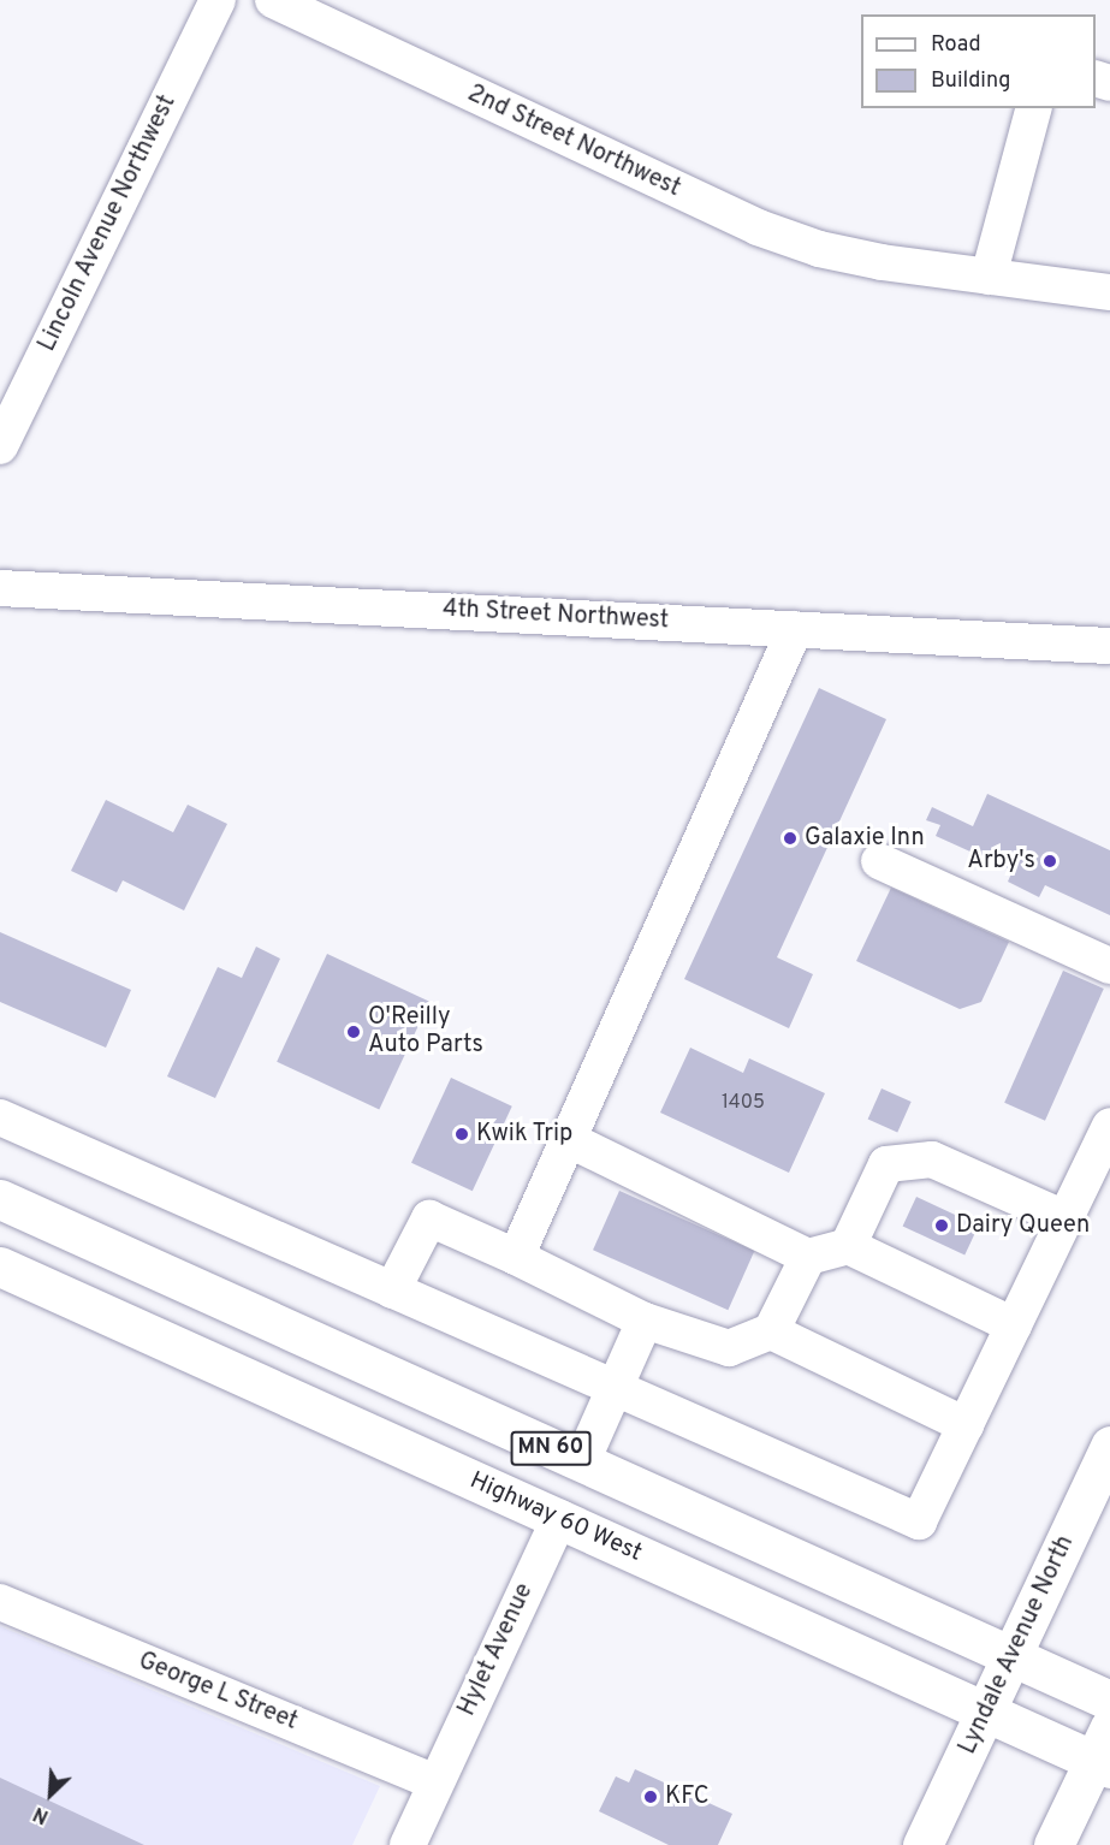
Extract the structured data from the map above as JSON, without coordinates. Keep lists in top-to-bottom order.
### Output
{
  "streets": {
    "main road": ["MN 60", "Highway 60 West", "Lyndale Avenue North"],
    "street": [
      "2nd Street Northwest",
      "Lincoln Avenue Northwest",
      "4th Street Northwest",
      "Hylet Avenue",
      "George L Street"
    ]
  },
  "crossings": [
    ["MN 60", "Lyndale Avenue North"],
    ["Highway 60 West", "Lyndale Avenue North"],
    ["Highway 60 West", "Hylet Avenue"],
    ["Hylet Avenue", "George L Street"]
  ],
  "places": [
    "Galaxie Inn",
    "Arby's",
    "O'Reilly Auto Parts",
    "Kwik Trip",
    "Dairy Queen",
    "KFC"
  ],
  "house_numbers": ["1405"],
  "legend": ["Road", "Building"],
  "north": "bottom left"
}
